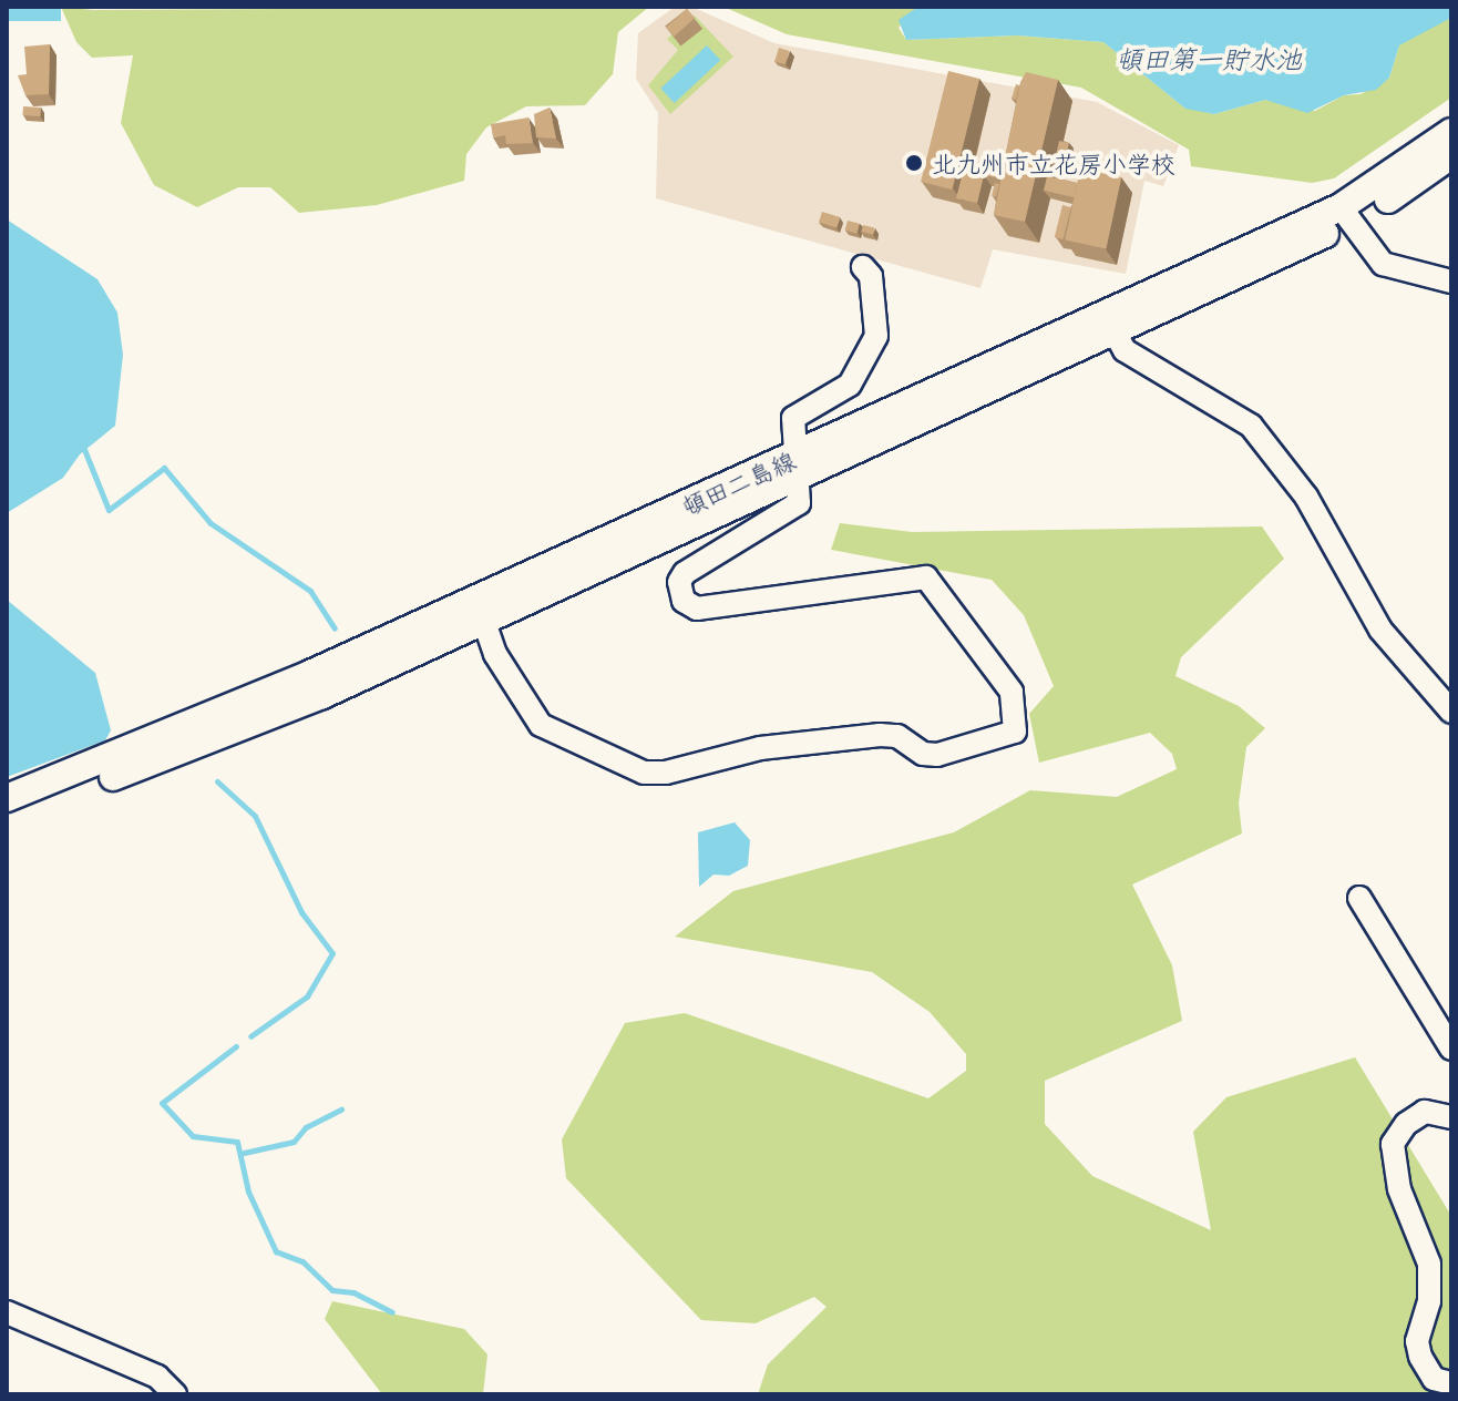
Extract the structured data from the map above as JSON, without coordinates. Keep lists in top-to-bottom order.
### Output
{
  "streets": {
    "main road": ["頓田二島線"]
  },
  "water": ["頓田第一貯水池"],
  "places": ["北九州市立花房小学校"]
}
